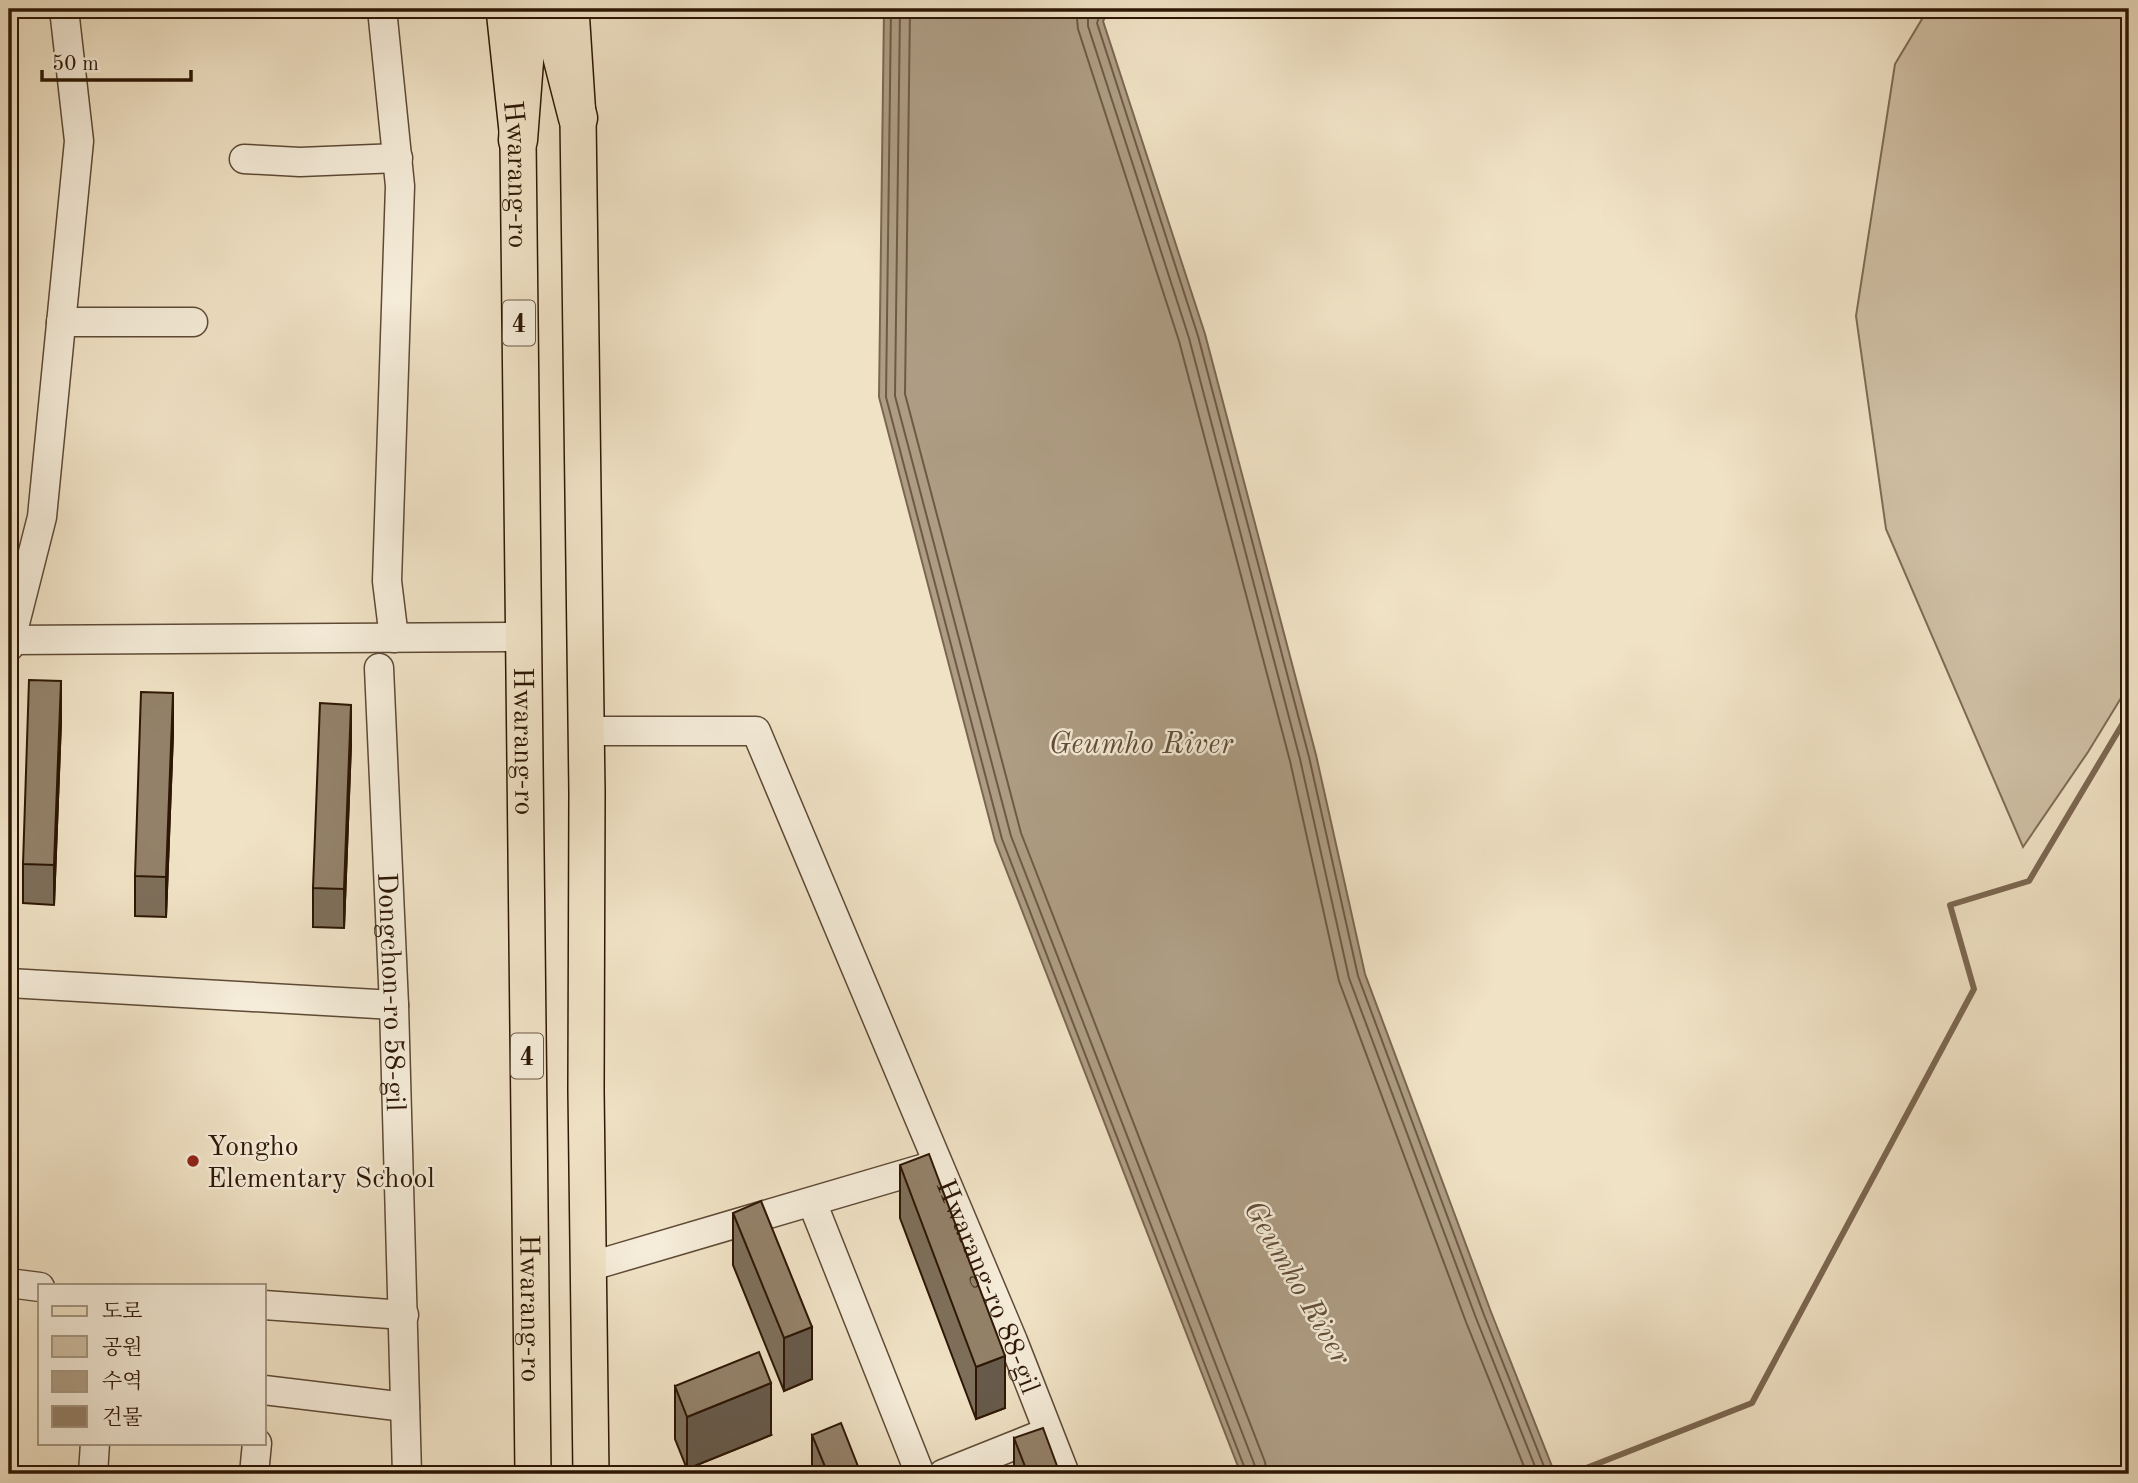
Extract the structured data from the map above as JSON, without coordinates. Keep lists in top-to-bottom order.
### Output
{
  "streets": {
    "main road": ["Hwarang-ro", "4"],
    "street": ["Dongchon-ro 58-gil", "Hwarang-ro 88-gil"]
  },
  "crossings": [
    ["Hwarang-ro", "Hwarang-ro 88-gil"]
  ],
  "water": ["Geumho River"],
  "places": ["Yongho Elementary School"],
  "legend": [
    "도로",
    "공원",
    "수역",
    "건물"
  ],
  "scale_bar": "50 m"
}
